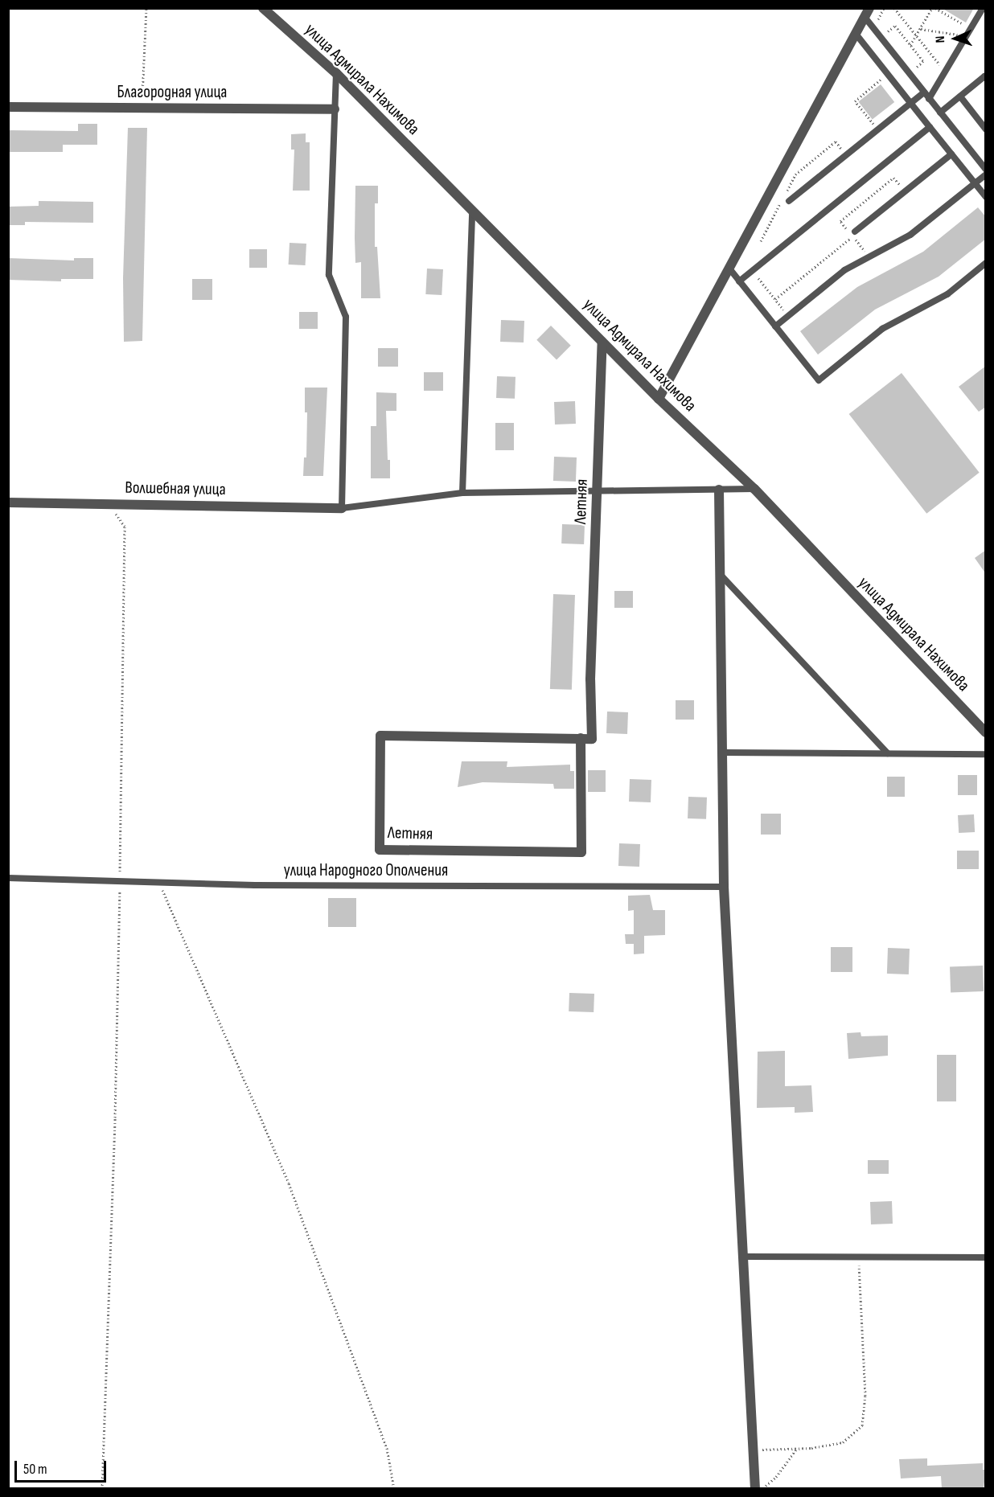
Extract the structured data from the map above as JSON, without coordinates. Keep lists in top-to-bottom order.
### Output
{
  "streets": {
    "street": [
      "улица Адмирала Нахимова",
      "Благородная улица",
      "Волшебная улица",
      "Летняя"
    ],
    "lane": ["улица Народного Ополчения"]
  },
  "crossings": [
    ["улица Адмирала Нахимова", "Летняя"]
  ],
  "scale_bar": "50 m",
  "north": "left"
}
